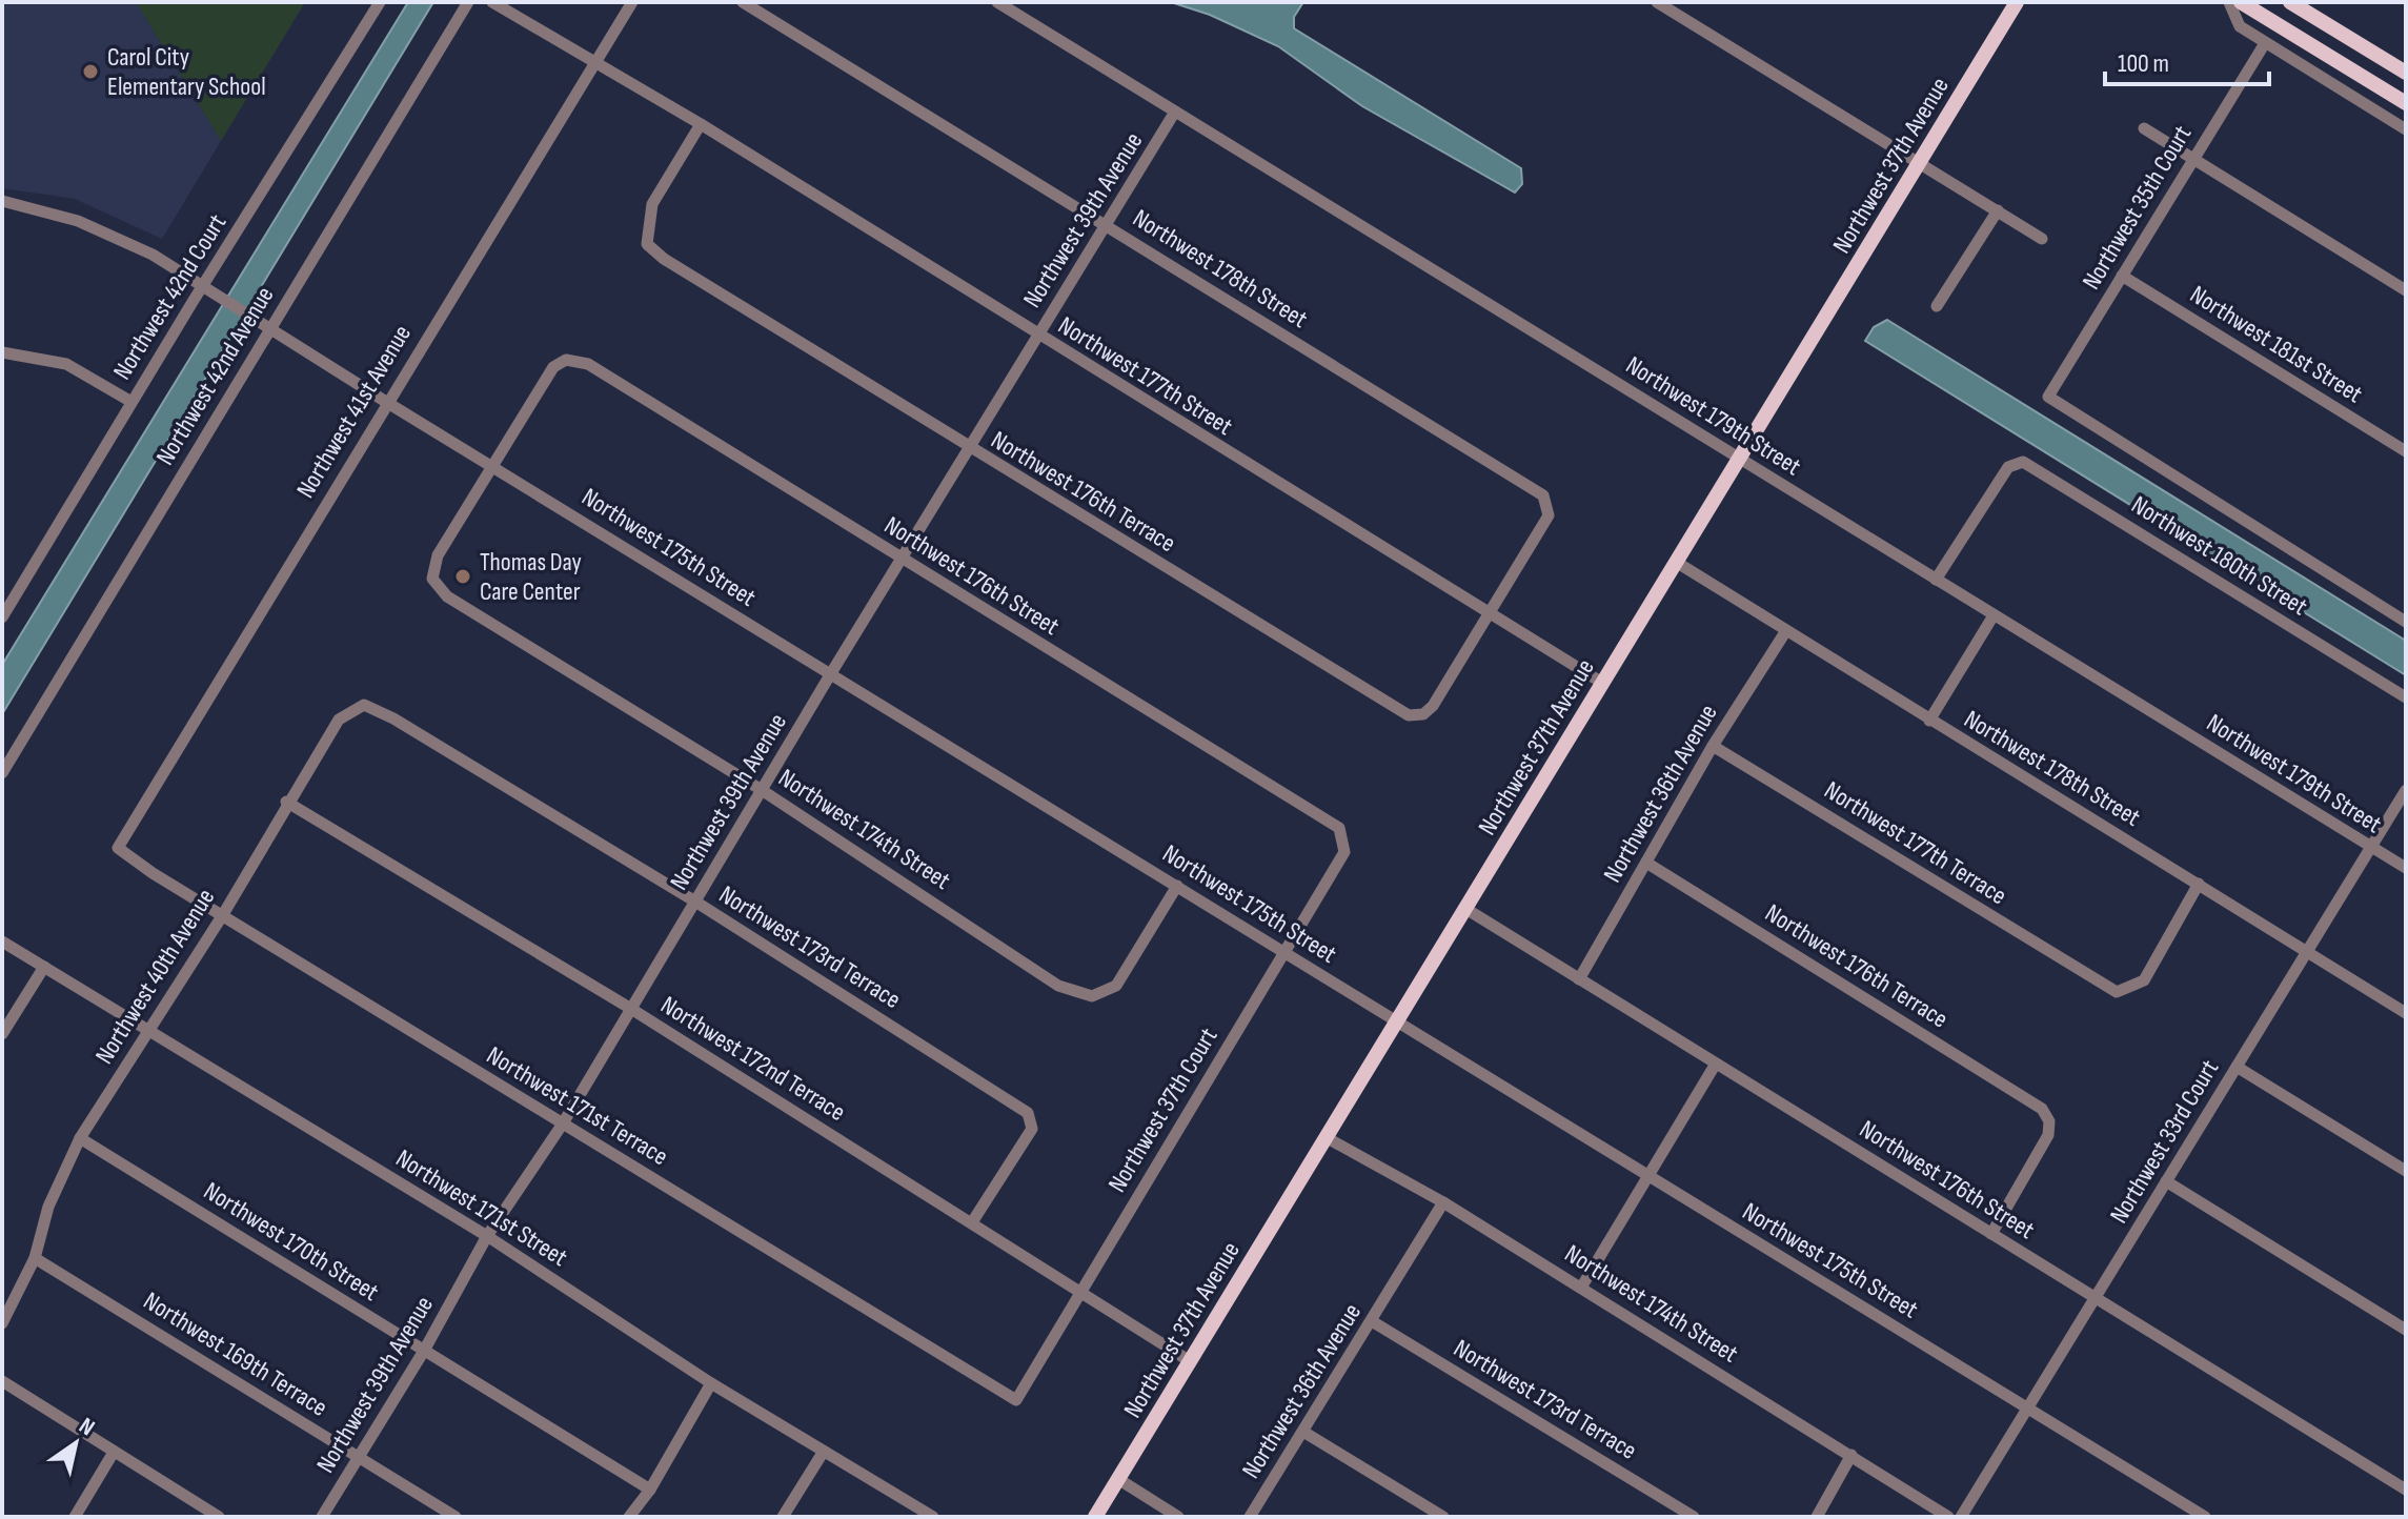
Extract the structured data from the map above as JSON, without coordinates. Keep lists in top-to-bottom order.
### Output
{
  "streets": {
    "main road": ["Northwest 37th Avenue"],
    "street": [
      "Northwest 35th Court",
      "Northwest 39th Avenue",
      "Northwest 178th Street",
      "Northwest 42nd Court",
      "Northwest 181st Street",
      "Northwest 42nd Avenue",
      "Northwest 177th Street",
      "Northwest 41st Avenue",
      "Northwest 179th Street",
      "Northwest 176th Terrace",
      "Northwest 175th Street",
      "Northwest 180th Street",
      "Northwest 176th Street",
      "Northwest 36th Avenue",
      "Northwest 174th Street",
      "Northwest 177th Terrace",
      "Northwest 173rd Terrace",
      "Northwest 40th Avenue",
      "Northwest 172nd Terrace",
      "Northwest 171st Terrace",
      "Northwest 37th Court",
      "Northwest 33rd Court",
      "Northwest 171st Street",
      "Northwest 170th Street",
      "Northwest 169th Terrace"
    ]
  },
  "crossings": [
    ["Northwest 37th Avenue", "Northwest 178th Street"],
    ["Northwest 37th Avenue", "Northwest 177th Street"],
    ["Northwest 37th Avenue", "Northwest 179th Street"],
    ["Northwest 37th Avenue", "Northwest 175th Street"],
    ["Northwest 37th Avenue", "Northwest 176th Street"],
    ["Northwest 37th Avenue", "Northwest 174th Street"],
    ["Northwest 37th Avenue", "Northwest 172nd Terrace"],
    ["Northwest 35th Court", "Northwest 181st Street"],
    ["Northwest 35th Court", "Northwest 180th Street"],
    ["Northwest 39th Avenue", "Northwest 178th Street"],
    ["Northwest 39th Avenue", "Northwest 177th Street"],
    ["Northwest 39th Avenue", "Northwest 179th Street"],
    ["Northwest 39th Avenue", "Northwest 176th Terrace"],
    ["Northwest 39th Avenue", "Northwest 175th Street"],
    ["Northwest 39th Avenue", "Northwest 176th Street"],
    ["Northwest 39th Avenue", "Northwest 174th Street"],
    ["Northwest 39th Avenue", "Northwest 173rd Terrace"],
    ["Northwest 39th Avenue", "Northwest 172nd Terrace"],
    ["Northwest 39th Avenue", "Northwest 171st Terrace"],
    ["Northwest 39th Avenue", "Northwest 171st Street"],
    ["Northwest 39th Avenue", "Northwest 170th Street"],
    ["Northwest 39th Avenue", "Northwest 169th Terrace"],
    ["Northwest 178th Street", "Northwest 177th Street"],
    ["Northwest 178th Street", "Northwest 176th Terrace"],
    ["Northwest 178th Street", "Northwest 36th Avenue"],
    ["Northwest 178th Street", "Northwest 177th Terrace"],
    ["Northwest 178th Street", "Northwest 33rd Court"],
    ["Northwest 42nd Court", "Northwest 175th Street"],
    ["Northwest 42nd Avenue", "Northwest 175th Street"],
    ["Northwest 177th Street", "Northwest 41st Avenue"],
    ["Northwest 177th Street", "Northwest 176th Terrace"],
    ["Northwest 41st Avenue", "Northwest 175th Street"],
    ["Northwest 41st Avenue", "Northwest 171st Terrace"],
    ["Northwest 179th Street", "Northwest 180th Street"],
    ["Northwest 179th Street", "Northwest 33rd Court"],
    ["Northwest 176th Terrace", "Northwest 176th Street"],
    ["Northwest 176th Terrace", "Northwest 36th Avenue"],
    ["Northwest 175th Street", "Northwest 176th Street"],
    ["Northwest 175th Street", "Northwest 174th Street"],
    ["Northwest 175th Street", "Northwest 37th Court"],
    ["Northwest 175th Street", "Northwest 33rd Court"],
    ["Northwest 176th Street", "Northwest 36th Avenue"],
    ["Northwest 176th Street", "Northwest 174th Street"],
    ["Northwest 176th Street", "Northwest 37th Court"],
    ["Northwest 176th Street", "Northwest 33rd Court"],
    ["Northwest 36th Avenue", "Northwest 174th Street"],
    ["Northwest 36th Avenue", "Northwest 177th Terrace"],
    ["Northwest 36th Avenue", "Northwest 173rd Terrace"],
    ["Northwest 173rd Terrace", "Northwest 40th Avenue"],
    ["Northwest 173rd Terrace", "Northwest 172nd Terrace"],
    ["Northwest 40th Avenue", "Northwest 172nd Terrace"],
    ["Northwest 40th Avenue", "Northwest 171st Terrace"],
    ["Northwest 40th Avenue", "Northwest 171st Street"],
    ["Northwest 40th Avenue", "Northwest 170th Street"],
    ["Northwest 40th Avenue", "Northwest 169th Terrace"],
    ["Northwest 172nd Terrace", "Northwest 37th Court"],
    ["Northwest 171st Terrace", "Northwest 37th Court"]
  ],
  "places": ["Carol City Elementary School", "Thomas Day Care Center"],
  "scale_bar": "100 m",
  "north": "top right"
}
